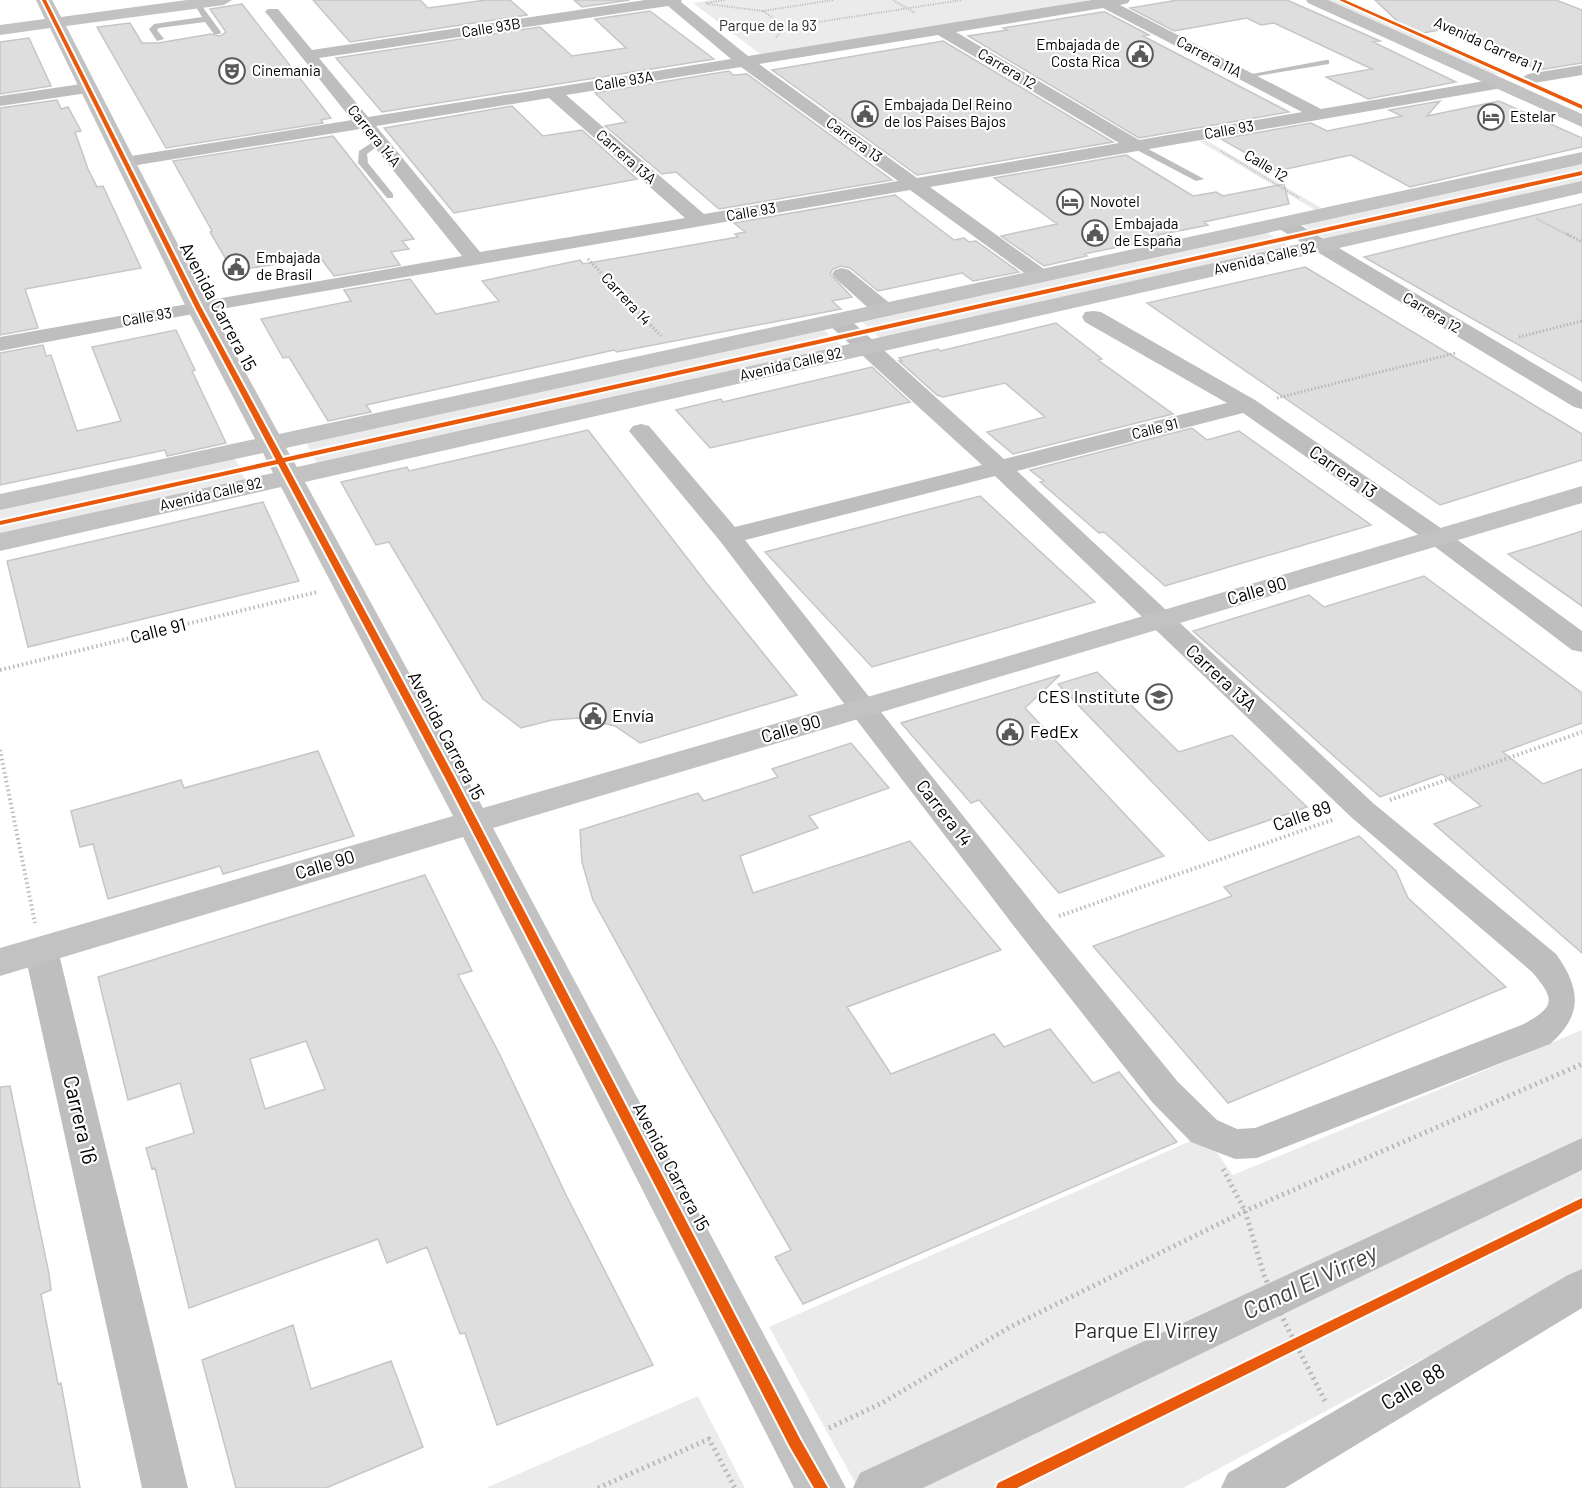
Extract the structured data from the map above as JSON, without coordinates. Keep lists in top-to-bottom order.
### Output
{
  "streets": {
    "main road": [
      "Avenida Carrera 11",
      "Avenida Calle 92",
      "Avenida Carrera 15",
      "Calle 90"
    ],
    "street": [
      "Calle 93B",
      "Carrera 11A",
      "Carrera 12",
      "Calle 93A",
      "Calle 93",
      "Carrera 14A",
      "Carrera 13",
      "Carrera 13A",
      "Carrera 14",
      "Calle 91",
      "Carrera 16",
      "Calle 88"
    ],
    "path": ["Calle 12", "Calle 89"]
  },
  "crossings": [
    ["Calle 93B", "Carrera 14A"],
    ["Calle 93B", "Carrera 13"],
    ["Avenida Carrera 11", "Calle 93"],
    ["Carrera 11A", "Calle 93A"],
    ["Carrera 11A", "Calle 93"],
    ["Carrera 12", "Calle 93A"],
    ["Carrera 12", "Calle 93"],
    ["Carrera 12", "Avenida Calle 92"],
    ["Calle 93A", "Carrera 14A"],
    ["Calle 93A", "Carrera 13"],
    ["Calle 93A", "Carrera 13A"],
    ["Calle 93A", "Avenida Carrera 15"],
    ["Calle 93", "Carrera 14A"],
    ["Calle 93", "Carrera 13"],
    ["Calle 93", "Carrera 13A"],
    ["Calle 93", "Calle 12"],
    ["Calle 93", "Carrera 14"],
    ["Calle 93", "Avenida Carrera 15"],
    ["Carrera 13", "Avenida Calle 92"],
    ["Carrera 13", "Calle 91"],
    ["Carrera 13", "Calle 90"],
    ["Carrera 13A", "Avenida Calle 92"],
    ["Carrera 13A", "Carrera 14"],
    ["Carrera 13A", "Calle 91"],
    ["Carrera 13A", "Calle 90"],
    ["Carrera 13A", "Calle 89"],
    ["Calle 12", "Avenida Calle 92"],
    ["Avenida Calle 92", "Carrera 14"],
    ["Avenida Calle 92", "Avenida Carrera 15"],
    ["Carrera 14", "Calle 91"],
    ["Carrera 14", "Calle 90"],
    ["Carrera 14", "Calle 89"],
    ["Avenida Carrera 15", "Calle 90"],
    ["Calle 90", "Carrera 16"]
  ],
  "water": ["Canal El Virrey"],
  "parks": ["Parque de la 93", "Parque El Virrey"],
  "places": {
    "public building": [
      "Embajada de Costa Rica",
      "Embajada Del Reino de los Países Bajos",
      "Embajada de España",
      "Embajada de Brasil",
      "Envía",
      "FedEx"
    ],
    "theatre": ["Cinemania"],
    "hotel": ["Estelar", "Novotel"],
    "school or university": ["CES Institute"]
  }
}
